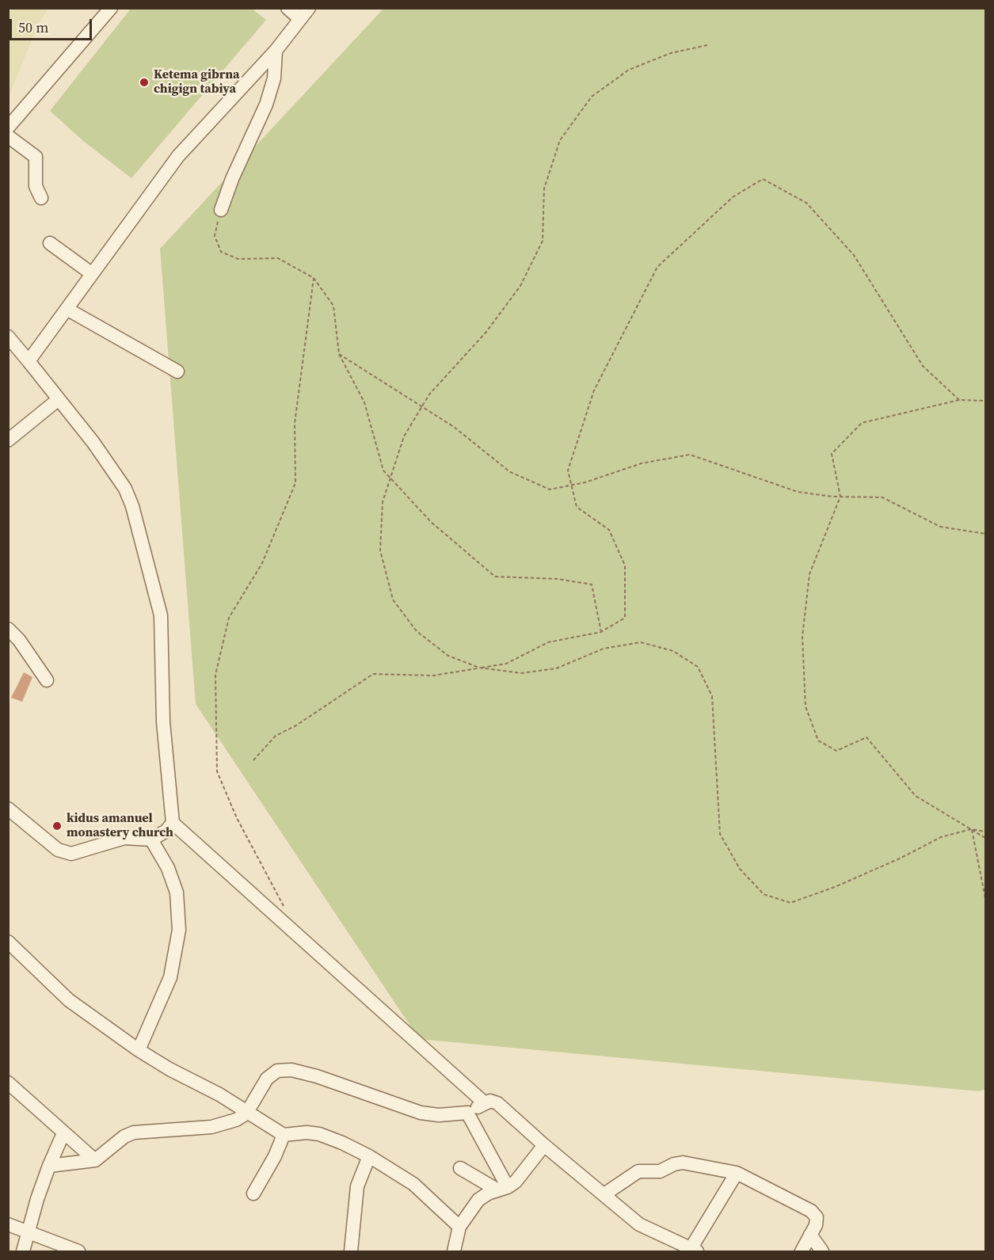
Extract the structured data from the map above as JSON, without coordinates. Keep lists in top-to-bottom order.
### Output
{
  "places": ["Ketema gibrna chigign tabiya", "kidus amanuel monastery church"],
  "scale_bar": "50 m"
}
